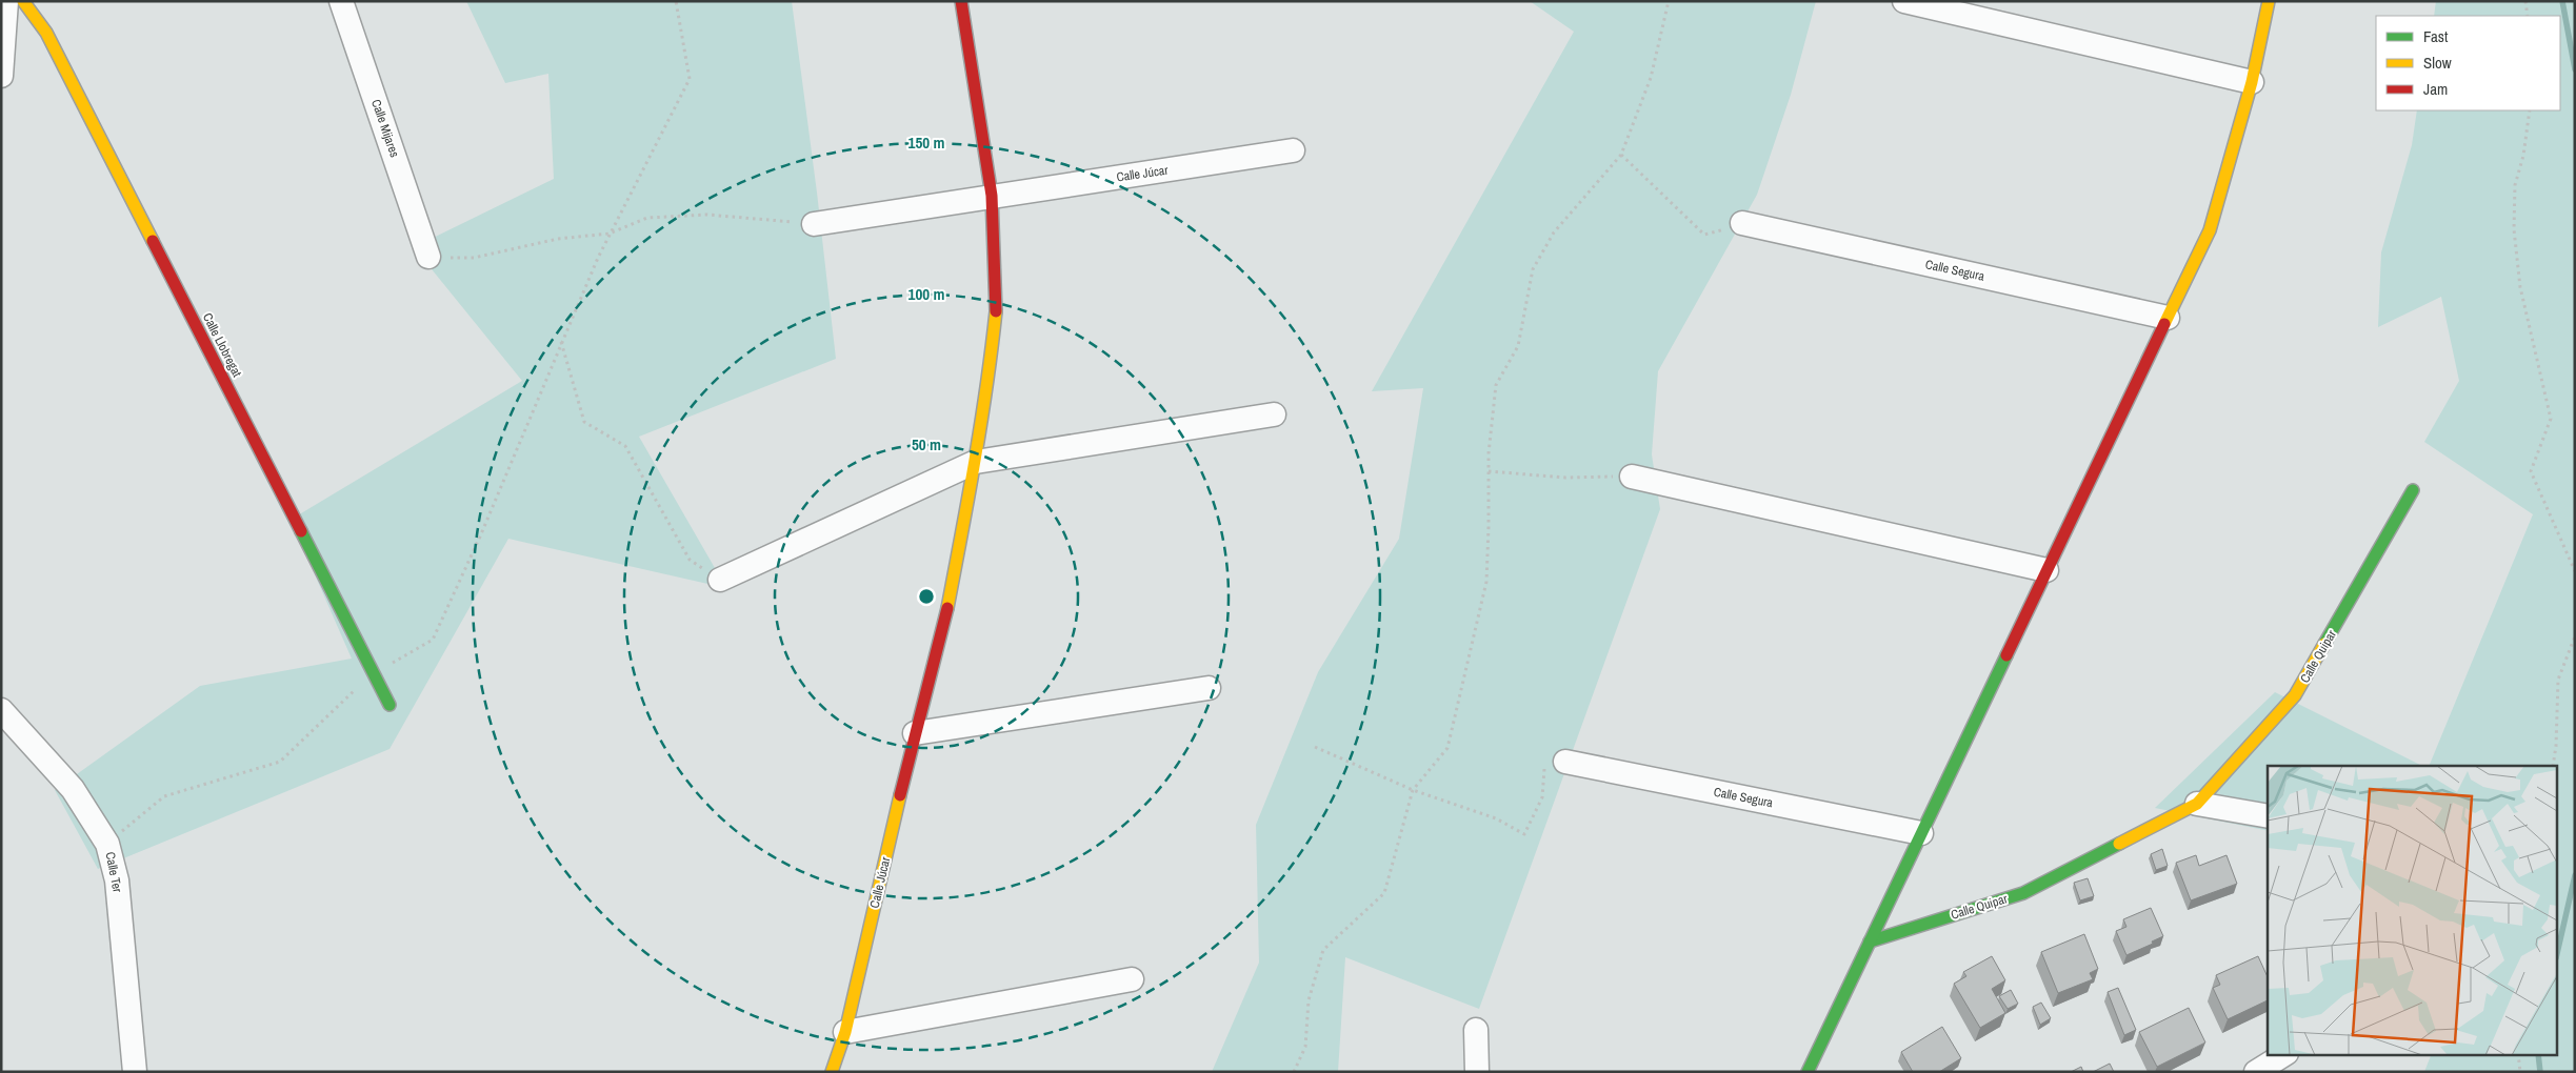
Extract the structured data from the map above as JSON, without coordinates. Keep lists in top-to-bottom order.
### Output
{
  "streets": {
    "street": [
      "Calle Mijares",
      "Calle Júcar",
      "Calle Segura",
      "Calle Llobregat",
      "Calle Quipar",
      "Calle Ter"
    ]
  },
  "legend": ["Fast", "Slow", "Jam"],
  "rings": ["150 m", "100 m", "50 m"]
}
